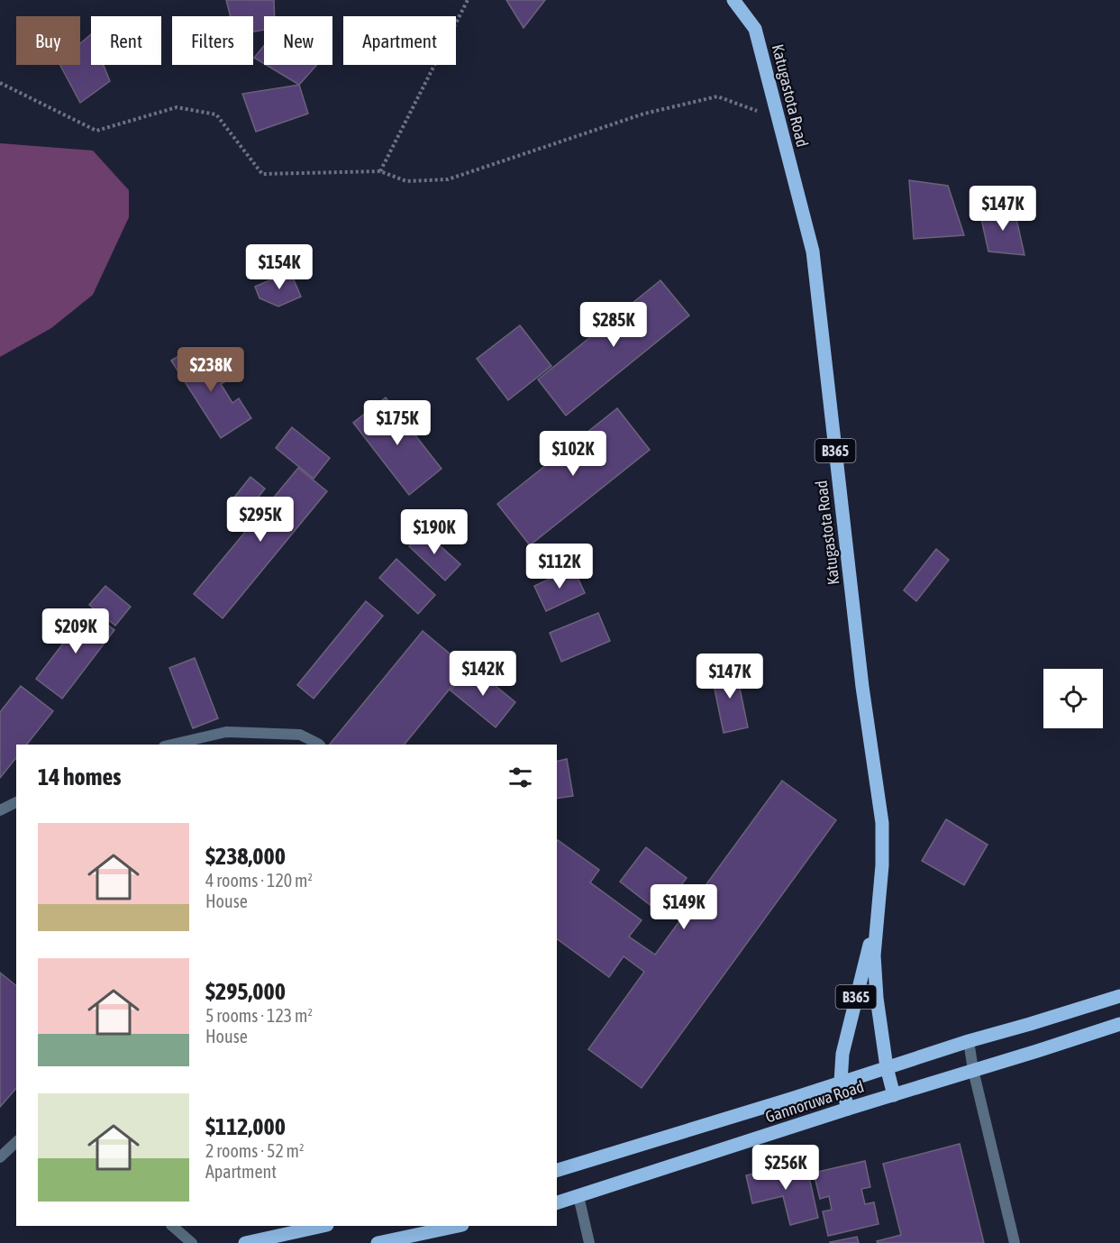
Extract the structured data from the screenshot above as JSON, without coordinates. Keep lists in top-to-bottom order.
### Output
{
  "streets": {
    "main road": ["Katugastota Road", "B365", "Gannoruwa Road"]
  },
  "crossings": [
    ["Katugastota Road", "Gannoruwa Road"]
  ],
  "page": {
    "chip": [
      "Buy",
      "Rent",
      "Filters",
      "New",
      "Apartment"
    ],
    "price": [
      "$147K",
      "$154K",
      "$285K",
      "$238K",
      "$175K",
      "$102K",
      "$295K",
      "$190K",
      "$112K",
      "$209K",
      "$142K",
      "$147K",
      "$149K",
      "$256K"
    ],
    "heading": "14 homes",
    "list": [
      {
        "name": "$238,000",
        "note": "4 rooms · 120 m² · House"
      },
      {
        "name": "$295,000",
        "note": "5 rooms · 123 m² · House"
      },
      {
        "name": "$112,000",
        "note": "2 rooms · 52 m² · Apartment"
      }
    ]
  }
}
